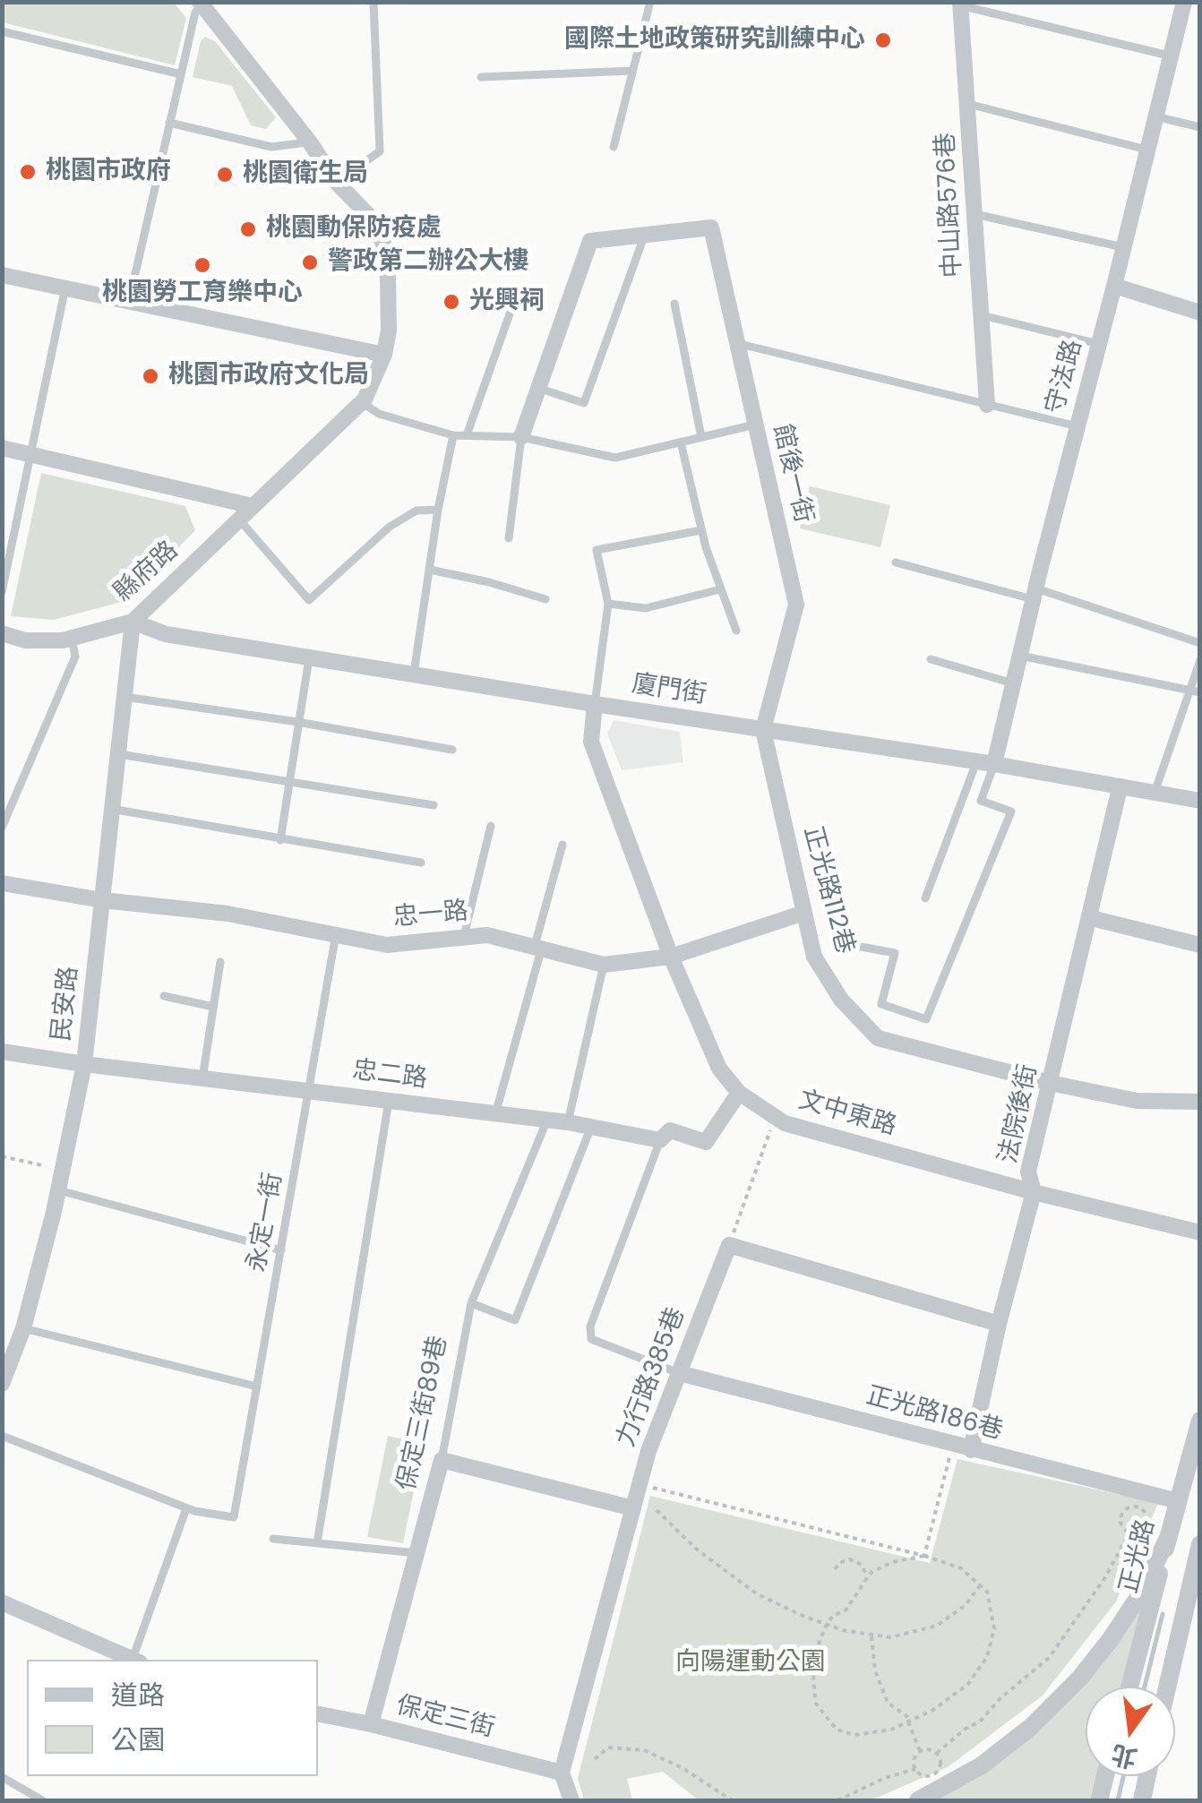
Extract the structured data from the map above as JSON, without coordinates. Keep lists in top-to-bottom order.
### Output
{
  "streets": {
    "street": [
      "中山路576巷",
      "守法路",
      "館後一街",
      "縣府路",
      "廈門街",
      "正光路112巷",
      "忠一路",
      "民安路",
      "忠二路",
      "文中東路",
      "法院後街",
      "力行路385巷",
      "保定三街89巷",
      "正光路186巷",
      "正光路",
      "保定三街"
    ],
    "lane": ["永定一街"]
  },
  "crossings": [
    ["守法路", "廈門街"],
    ["館後一街", "廈門街"],
    ["館後一街", "正光路112巷"],
    ["縣府路", "廈門街"],
    ["縣府路", "民安路"],
    ["廈門街", "正光路112巷"],
    ["廈門街", "民安路"],
    ["廈門街", "文中東路"],
    ["廈門街", "法院後街"],
    ["正光路112巷", "忠一路"],
    ["正光路112巷", "法院後街"],
    ["忠一路", "民安路"],
    ["忠一路", "文中東路"],
    ["忠一路", "永定一街"],
    ["民安路", "忠二路"],
    ["忠二路", "文中東路"],
    ["忠二路", "永定一街"],
    ["忠二路", "保定三街89巷"],
    ["文中東路", "法院後街"],
    ["法院後街", "正光路186巷"],
    ["力行路385巷", "正光路186巷"],
    ["力行路385巷", "保定三街"],
    ["保定三街89巷", "保定三街"],
    ["正光路186巷", "正光路"]
  ],
  "parks": ["向陽運動公園"],
  "places": [
    "國際土地政策研究訓練中心",
    "桃園市政府",
    "桃園衛生局",
    "桃園動保防疫處",
    "警政第二辦公大樓",
    "桃園勞工育樂中心",
    "光興祠",
    "桃園市政府文化局"
  ],
  "legend": ["道路", "公園"],
  "north": "bottom"
}
